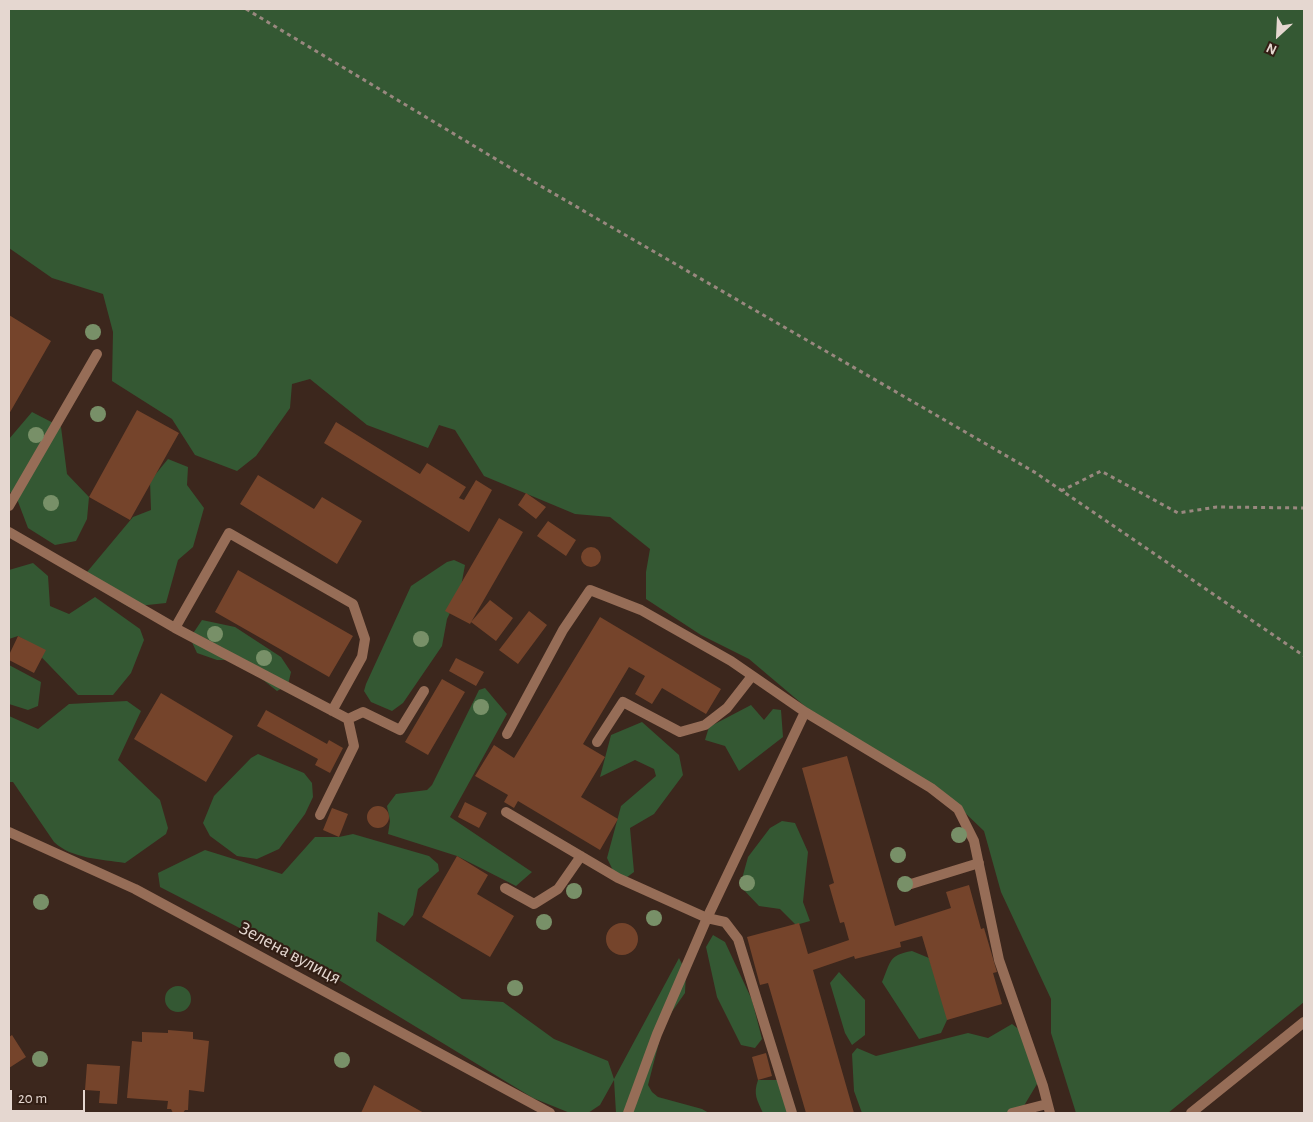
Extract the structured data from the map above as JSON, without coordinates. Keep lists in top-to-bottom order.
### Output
{
  "streets": {
    "street": ["Зелена вулиця"]
  },
  "scale_bar": "20 m",
  "north": "bottom left"
}
